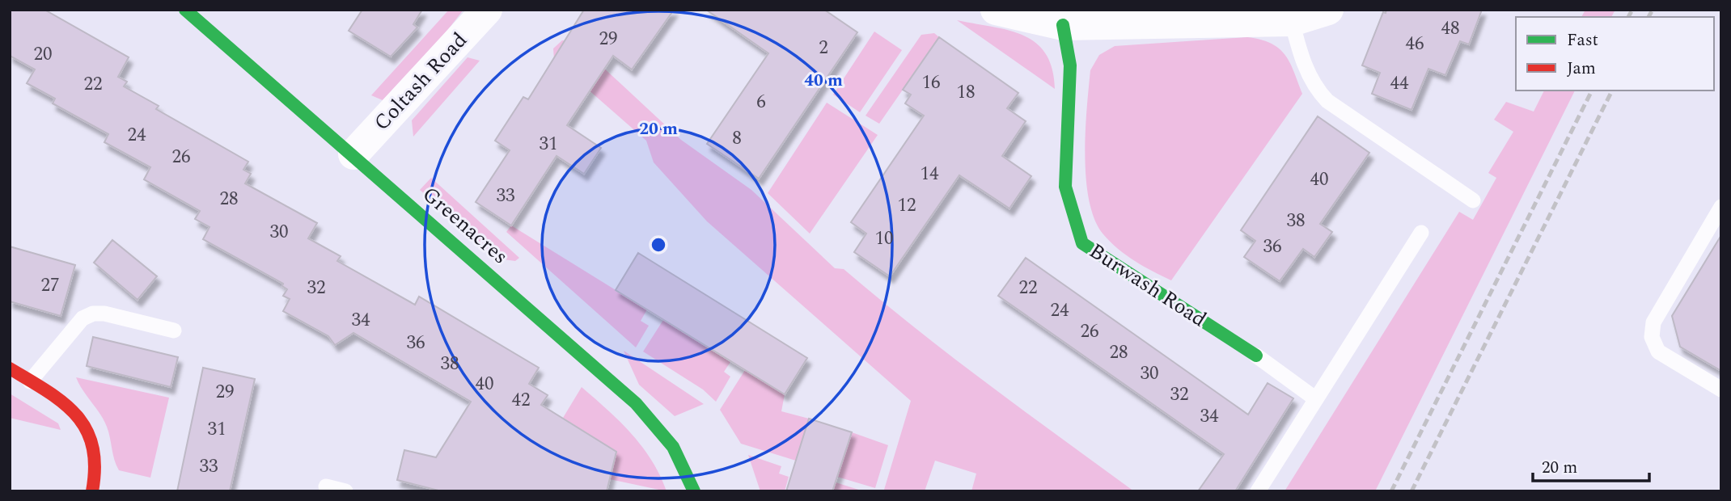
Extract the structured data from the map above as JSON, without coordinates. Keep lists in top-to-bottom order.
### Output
{
  "streets": {
    "street": ["Coltash Road", "Greenacres", "Burwash Road"]
  },
  "crossings": [
    ["Coltash Road", "Greenacres"]
  ],
  "house_numbers": [
    "48",
    "29",
    "46",
    "2",
    "20",
    "16",
    "44",
    "22",
    "18",
    "6",
    "24",
    "8",
    "31",
    "26",
    "14",
    "40",
    "33",
    "28",
    "12",
    "38",
    "30",
    "10",
    "36",
    "27",
    "32",
    "22",
    "24",
    "34",
    "26",
    "36",
    "28",
    "38",
    "30",
    "40",
    "29",
    "32",
    "42",
    "34",
    "31",
    "33"
  ],
  "legend": ["Fast", "Jam"],
  "scale_bar": "20 m",
  "rings": ["40 m", "20 m"]
}
